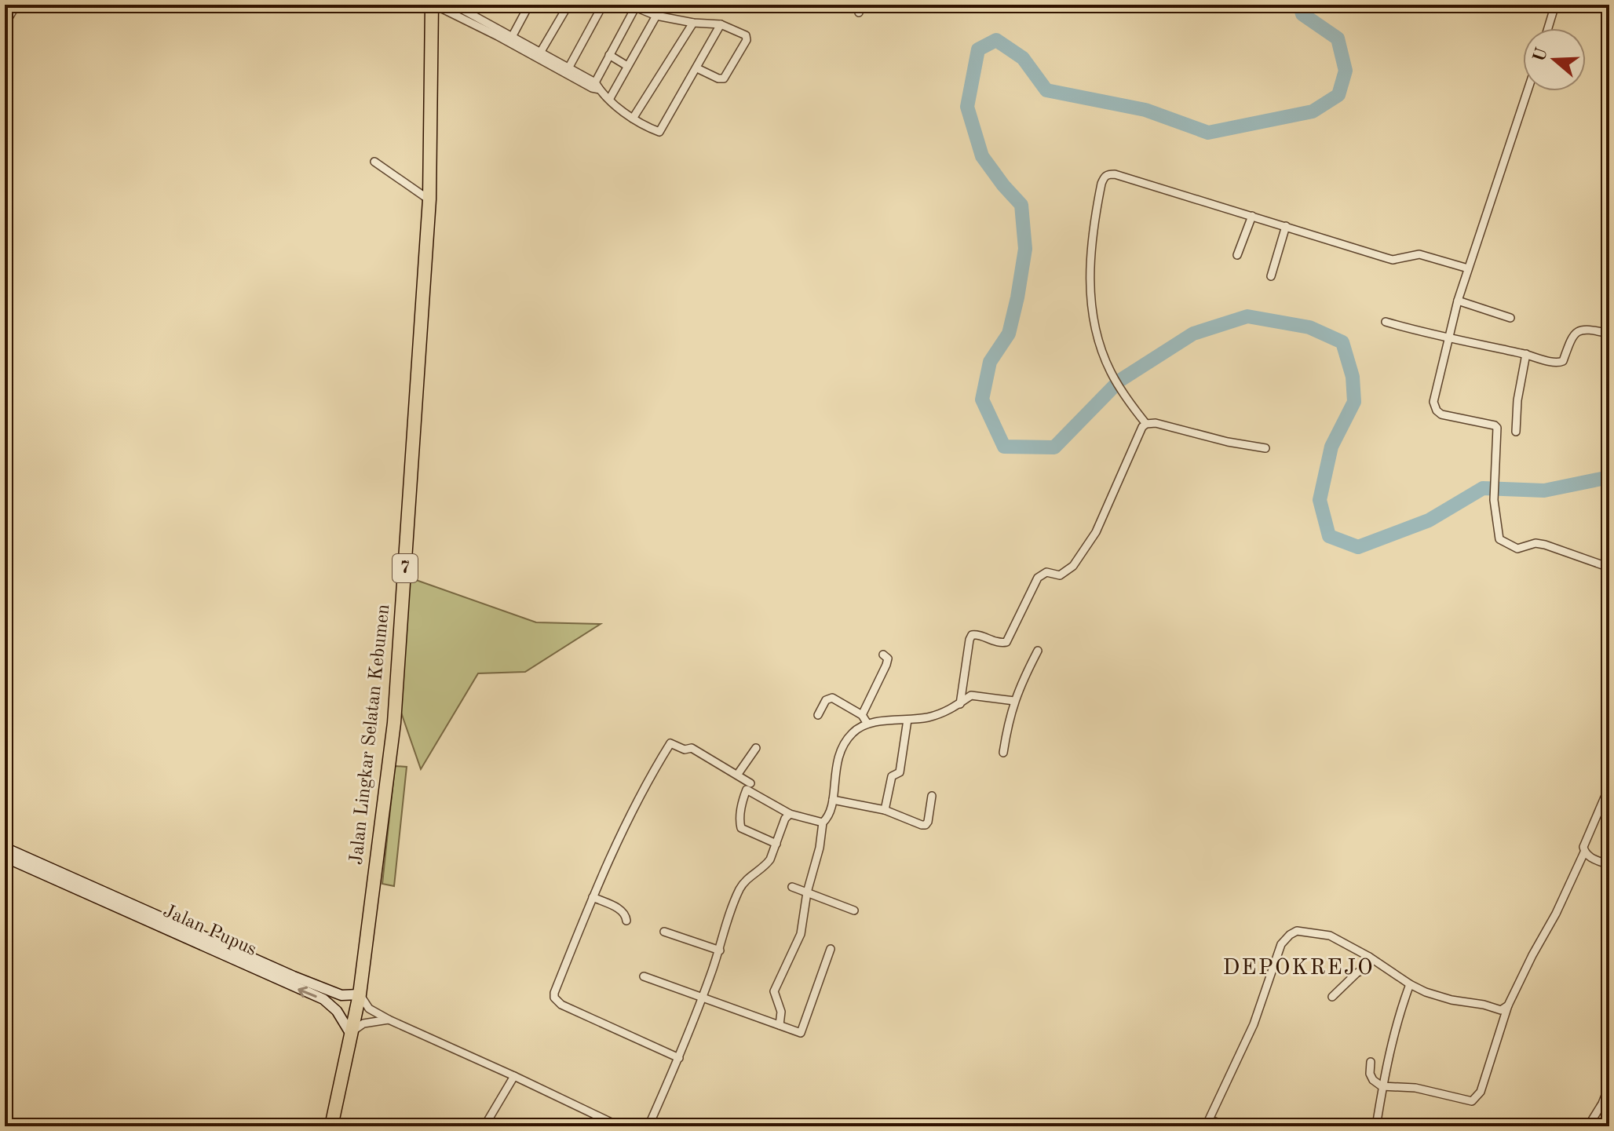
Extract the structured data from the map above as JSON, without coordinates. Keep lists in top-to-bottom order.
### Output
{
  "streets": {
    "highway": ["7", "Jalan Lingkar Selatan Kebumen"],
    "street": ["Jalan Pupus"]
  },
  "crossings": [
    ["Jalan Lingkar Selatan Kebumen", "Jalan Pupus"]
  ],
  "districts": ["DEPOKREJO"],
  "north": "left"
}
